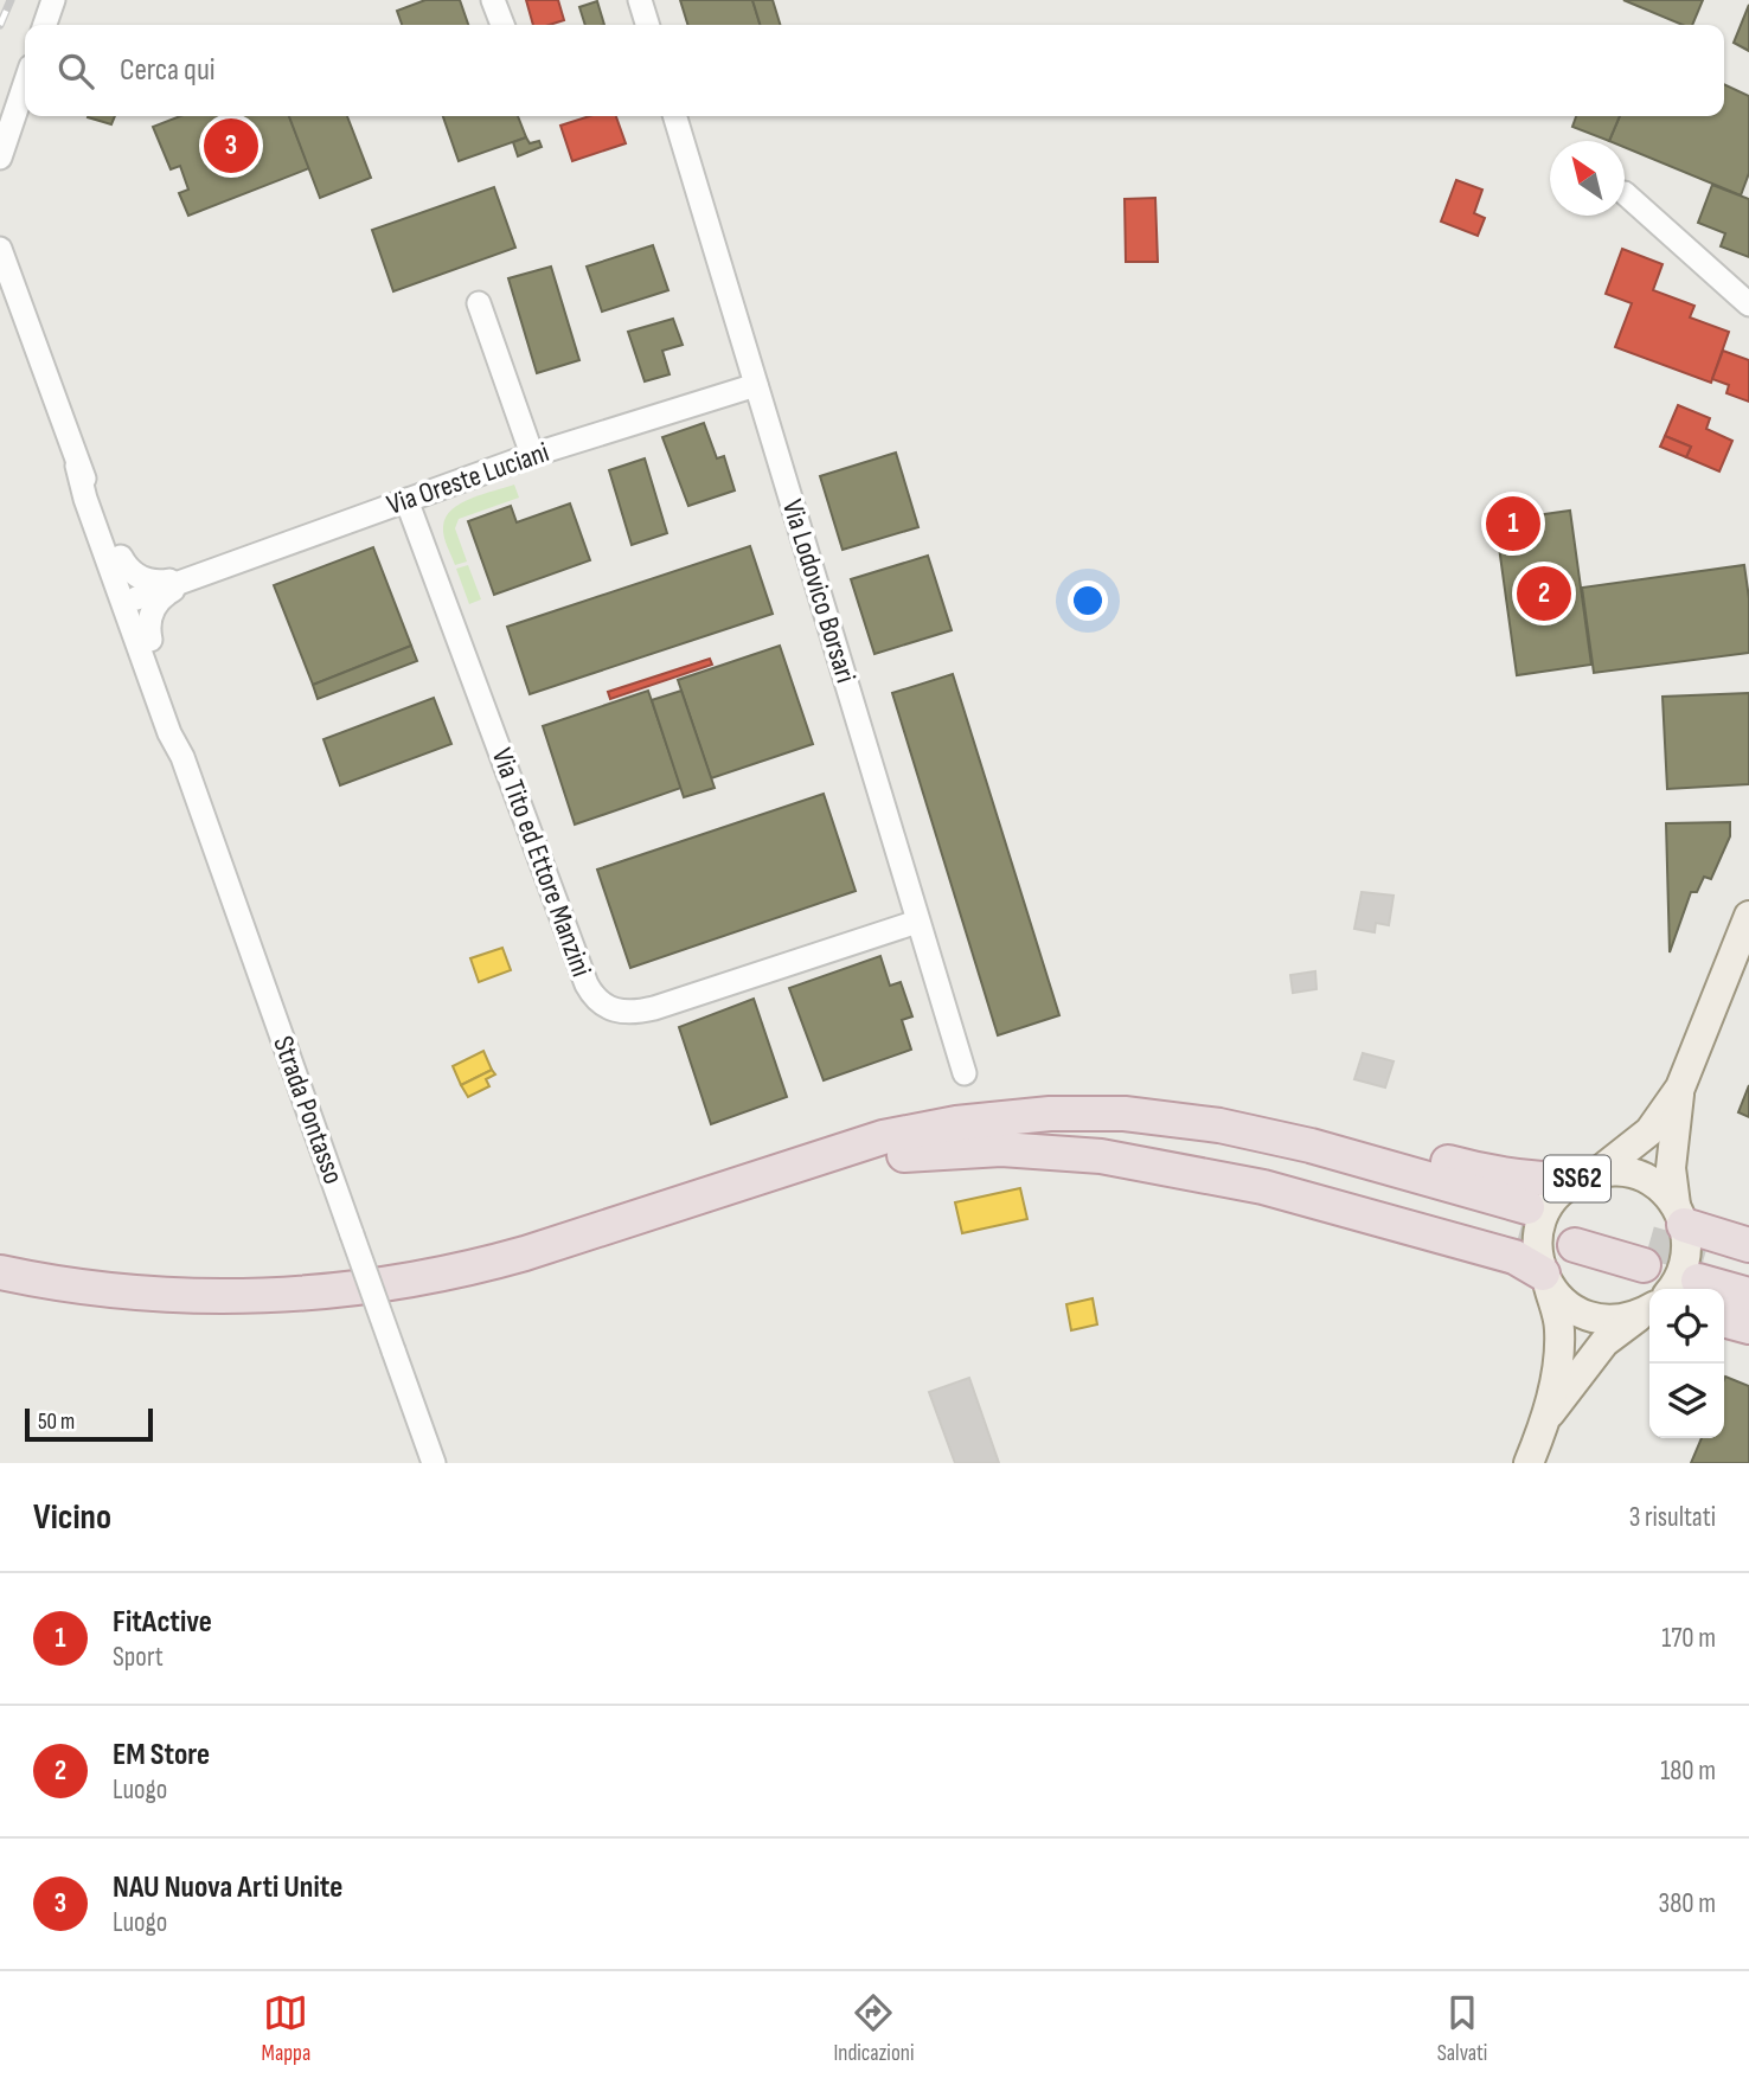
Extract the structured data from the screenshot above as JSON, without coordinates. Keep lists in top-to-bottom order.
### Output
{
  "streets": {
    "main road": ["SS62"],
    "street": [
      "Via Oreste Luciani",
      "Via Lodovico Borsari",
      "Via Tito ed Ettore Manzini",
      "Strada Pontasso"
    ]
  },
  "crossings": [
    ["Via Oreste Luciani", "Via Lodovico Borsari"],
    ["Via Oreste Luciani", "Via Tito ed Ettore Manzini"],
    ["Via Oreste Luciani", "Strada Pontasso"],
    ["Via Lodovico Borsari", "Via Tito ed Ettore Manzini"]
  ],
  "scale_bar": "50 m",
  "north": "top left",
  "page": {
    "search": "Cerca qui",
    "pins": ["3", "1", "2"],
    "scale": "50 m",
    "heading": ["Vicino", "3 risultati"],
    "list": [
      {
        "mark": "1",
        "name": "FitActive",
        "note": "Sport",
        "value": "170 m"
      },
      {
        "mark": "2",
        "name": "EM Store",
        "note": "Luogo",
        "value": "180 m"
      },
      {
        "mark": "3",
        "name": "NAU Nuova Arti Unite",
        "note": "Luogo",
        "value": "380 m"
      }
    ],
    "nav": ["Mappa", "Indicazioni", "Salvati"]
  }
}
